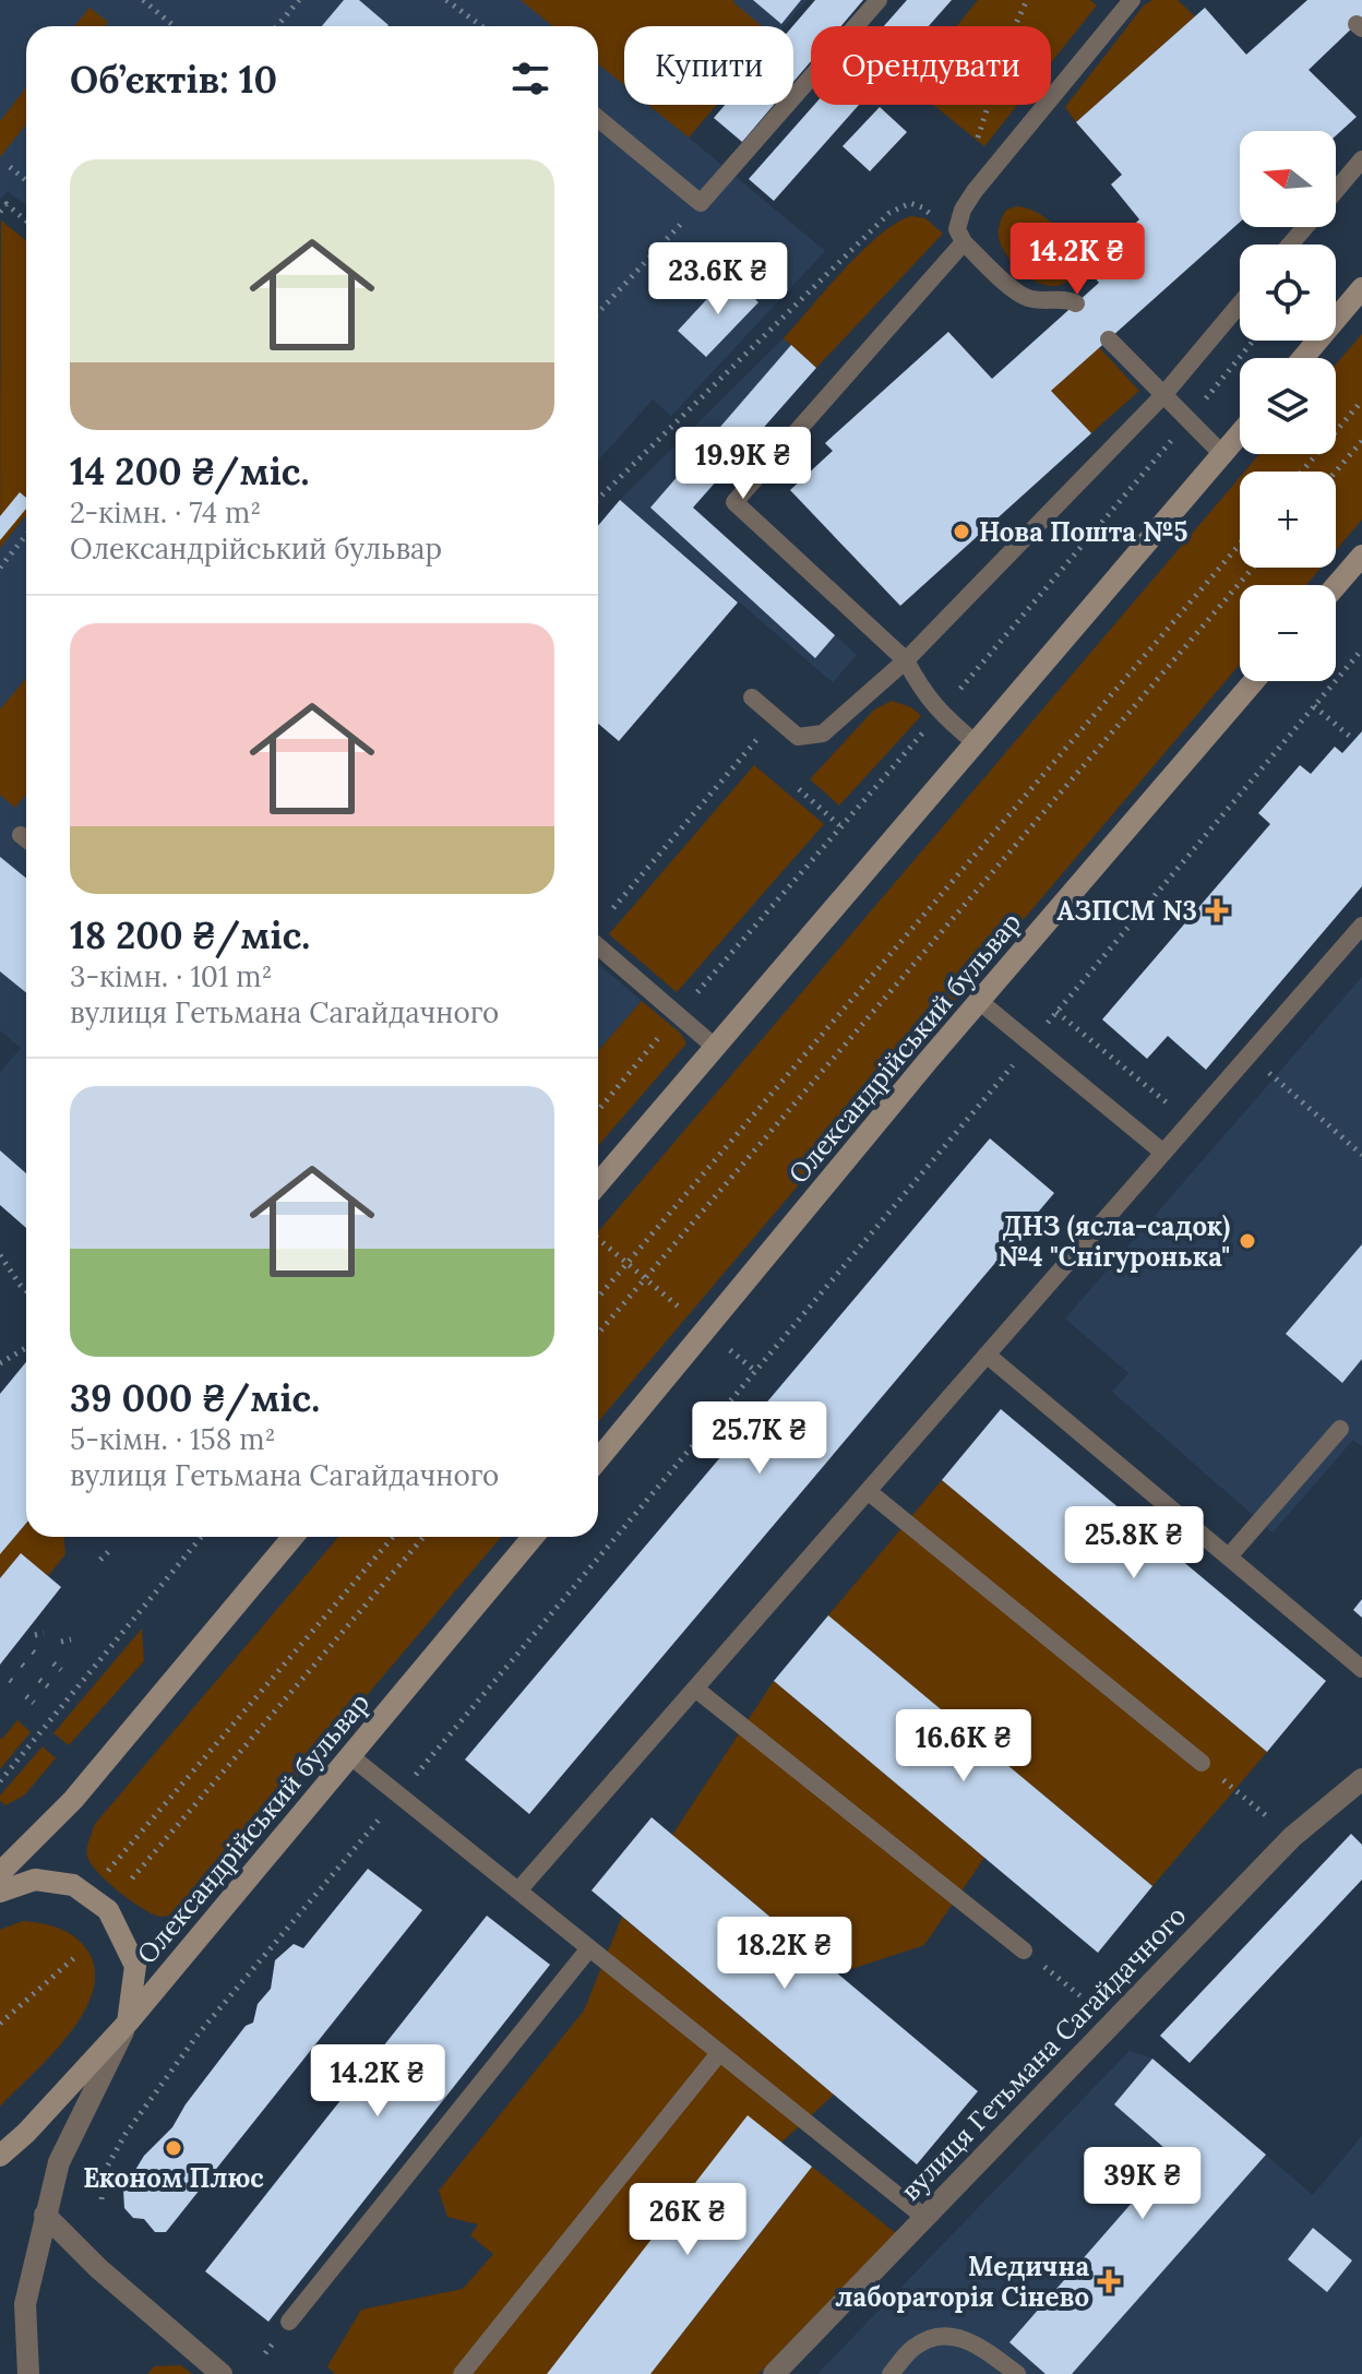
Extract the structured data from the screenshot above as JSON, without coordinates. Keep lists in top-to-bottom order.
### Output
{
  "streets": {
    "main road": ["Олександрійський бульвар"],
    "street": ["вулиця Гетьмана Сагайдачного"]
  },
  "places": {
    "other": ["Нова Пошта №5", "ДНЗ (ясла-садок) №4 \"Снігуронька\"", "Економ Плюс"],
    "health": ["АЗПСМ N3", "Медична лабораторія Сінево"]
  },
  "north": "left",
  "page": {
    "chip": ["Купити", "Орендувати"],
    "heading": "Об’єктів: 10",
    "map_buttons": ["+", "−"],
    "list": [
      {
        "name": "14 200 ₴/міс.",
        "note": "2-кімн. · 74 m² · Олександрійський бульвар"
      },
      {
        "name": "18 200 ₴/міс.",
        "note": "3-кімн. · 101 m² · вулиця Гетьмана Сагайдачного"
      },
      {
        "name": "39 000 ₴/міс.",
        "note": "5-кімн. · 158 m² · вулиця Гетьмана Сагайдачного"
      }
    ],
    "price": [
      "14.2K ₴",
      "23.6K ₴",
      "19.9K ₴",
      "25.7K ₴",
      "25.8K ₴",
      "16.6K ₴",
      "18.2K ₴",
      "14.2K ₴",
      "39K ₴",
      "26K ₴"
    ]
  }
}
